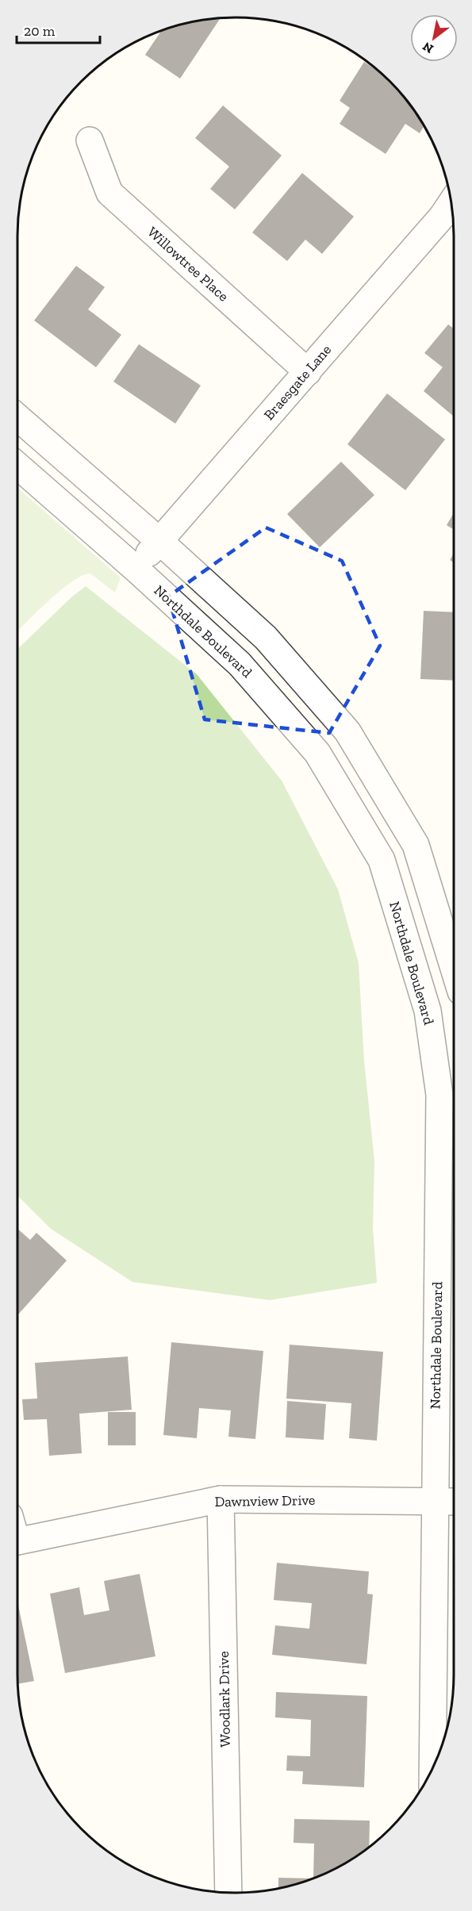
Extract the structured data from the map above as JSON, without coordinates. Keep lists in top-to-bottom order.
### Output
{
  "streets": {
    "street": [
      "Willowtree Place",
      "Braesgate Lane",
      "Northdale Boulevard",
      "Dawnview Drive",
      "Woodlark Drive"
    ]
  },
  "crossings": [
    ["Willowtree Place", "Braesgate Lane"],
    ["Braesgate Lane", "Northdale Boulevard"],
    ["Northdale Boulevard", "Dawnview Drive"],
    ["Dawnview Drive", "Woodlark Drive"]
  ],
  "scale_bar": "20 m",
  "north": "bottom left"
}
